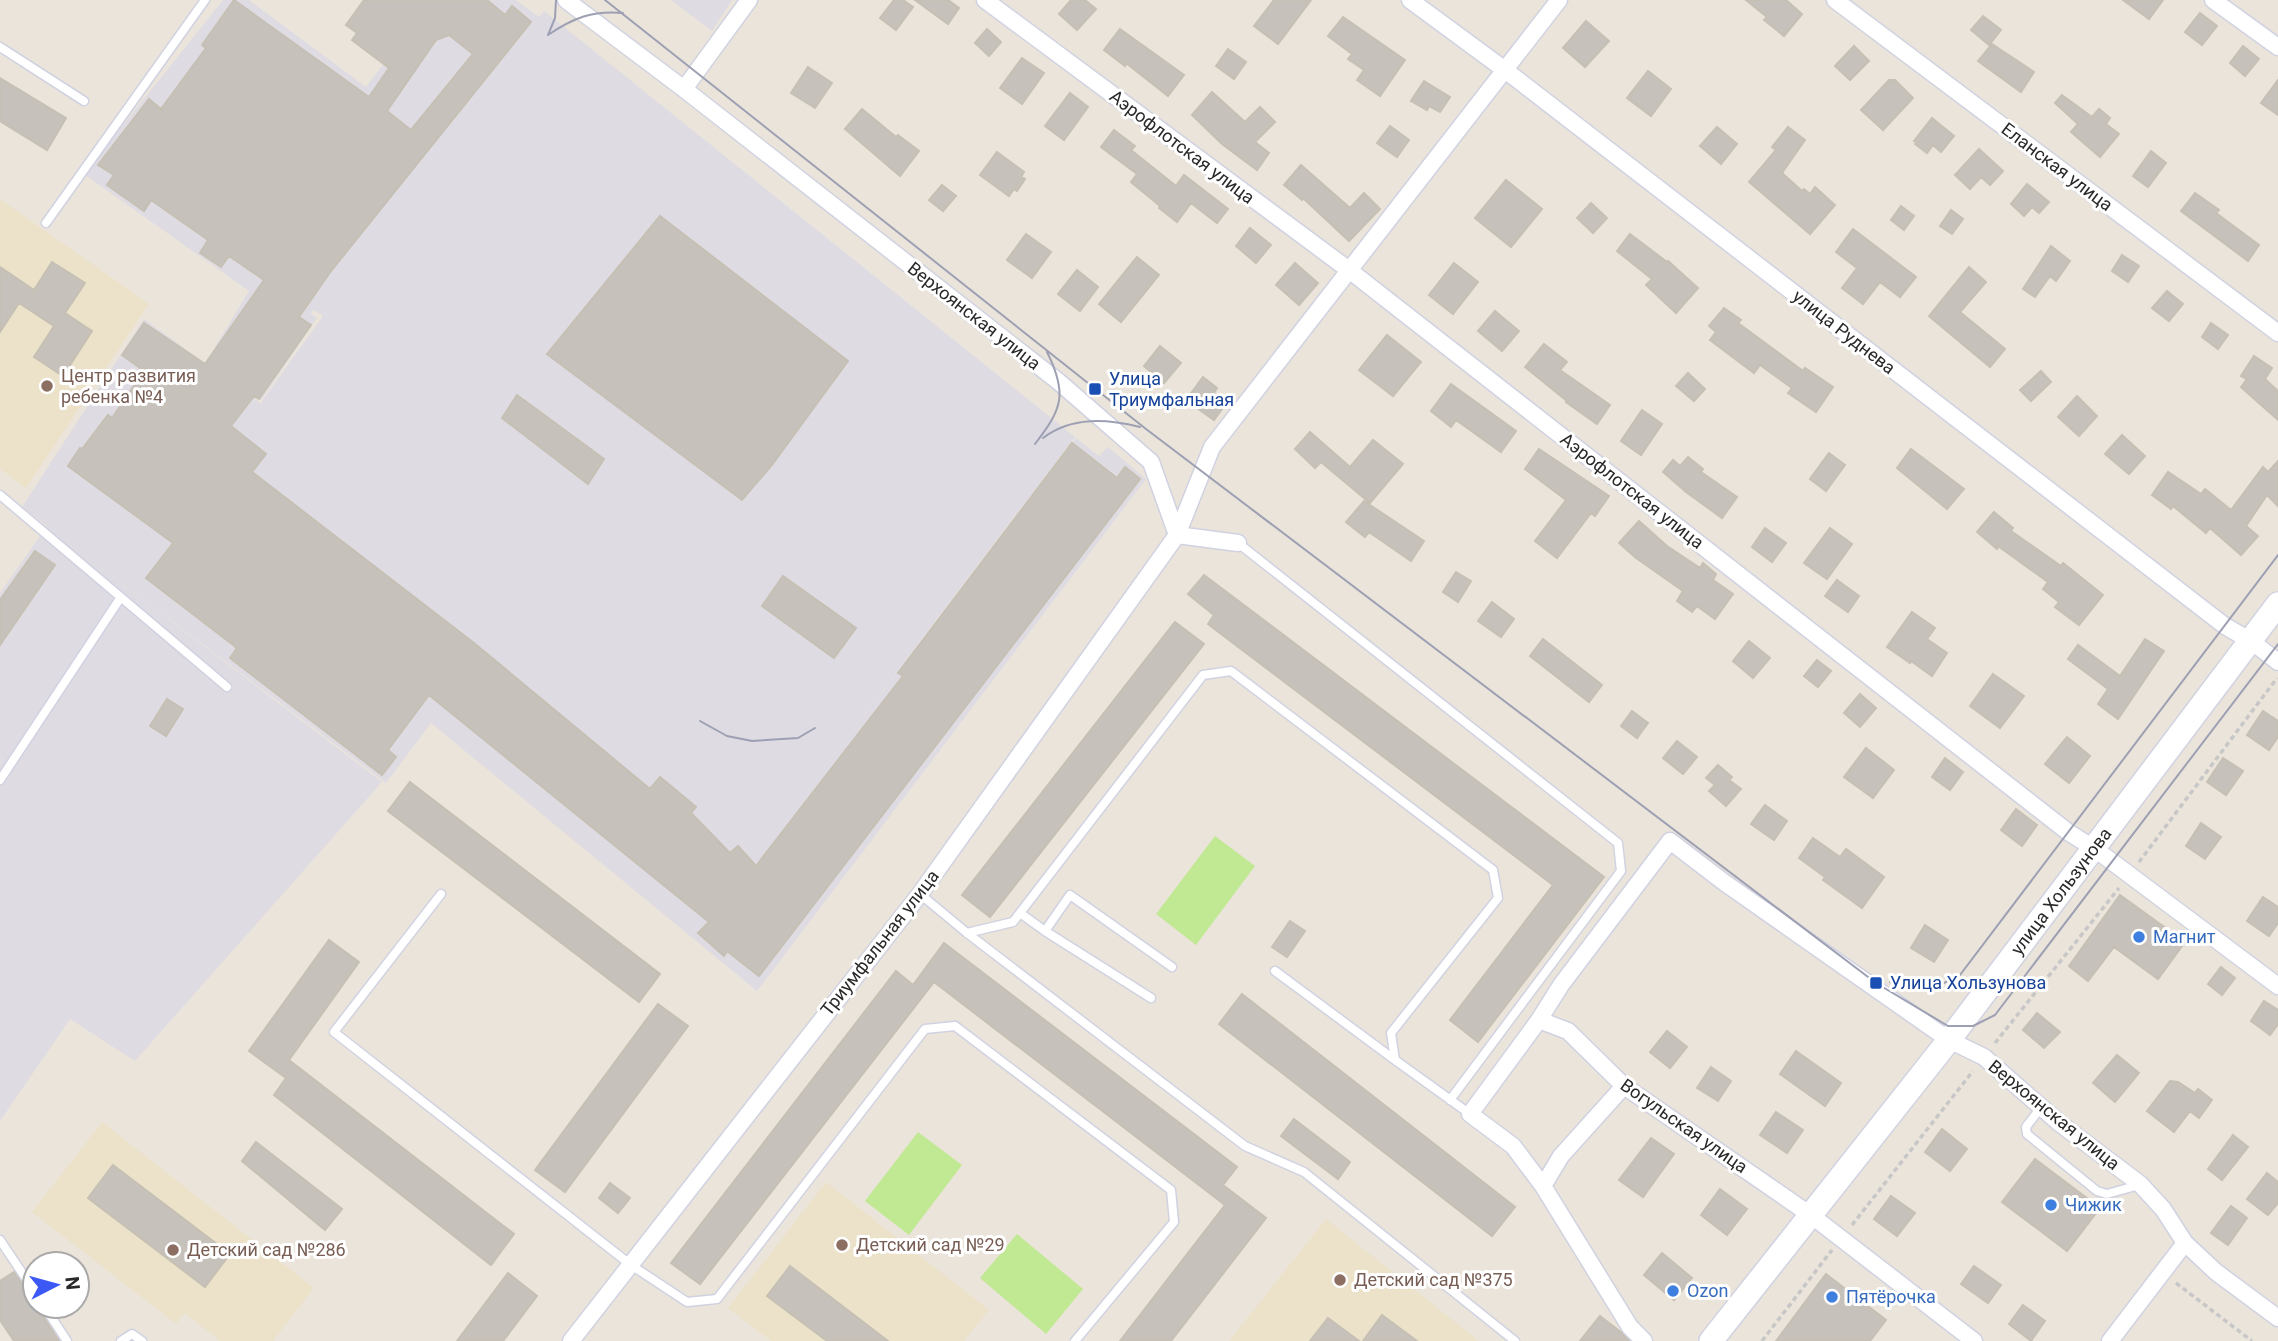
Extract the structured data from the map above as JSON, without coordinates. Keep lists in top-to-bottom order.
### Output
{
  "streets": {
    "street": [
      "Аэрофлотская улица",
      "Еланская улица",
      "Верхоянская улица",
      "улица Руднева",
      "улица Хользунова",
      "Триумфальная улица",
      "Вогульская улица"
    ]
  },
  "crossings": [
    ["Аэрофлотская улица", "улица Хользунова"],
    ["Аэрофлотская улица", "Триумфальная улица"],
    ["Верхоянская улица", "улица Хользунова"],
    ["Верхоянская улица", "Триумфальная улица"],
    ["Верхоянская улица", "Вогульская улица"],
    ["улица Руднева", "улица Хользунова"],
    ["улица Руднева", "Триумфальная улица"],
    ["улица Хользунова", "Вогульская улица"]
  ],
  "places": {
    "other": [
      "Центр развития ребенка №4",
      "Магнит",
      "Чижик",
      "Детский сад №29",
      "Детский сад №286",
      "Детский сад №375",
      "Ozon",
      "Пятёрочка"
    ],
    "transit": ["Улица Триумфальная", "Улица Хользунова"]
  },
  "north": "right"
}
